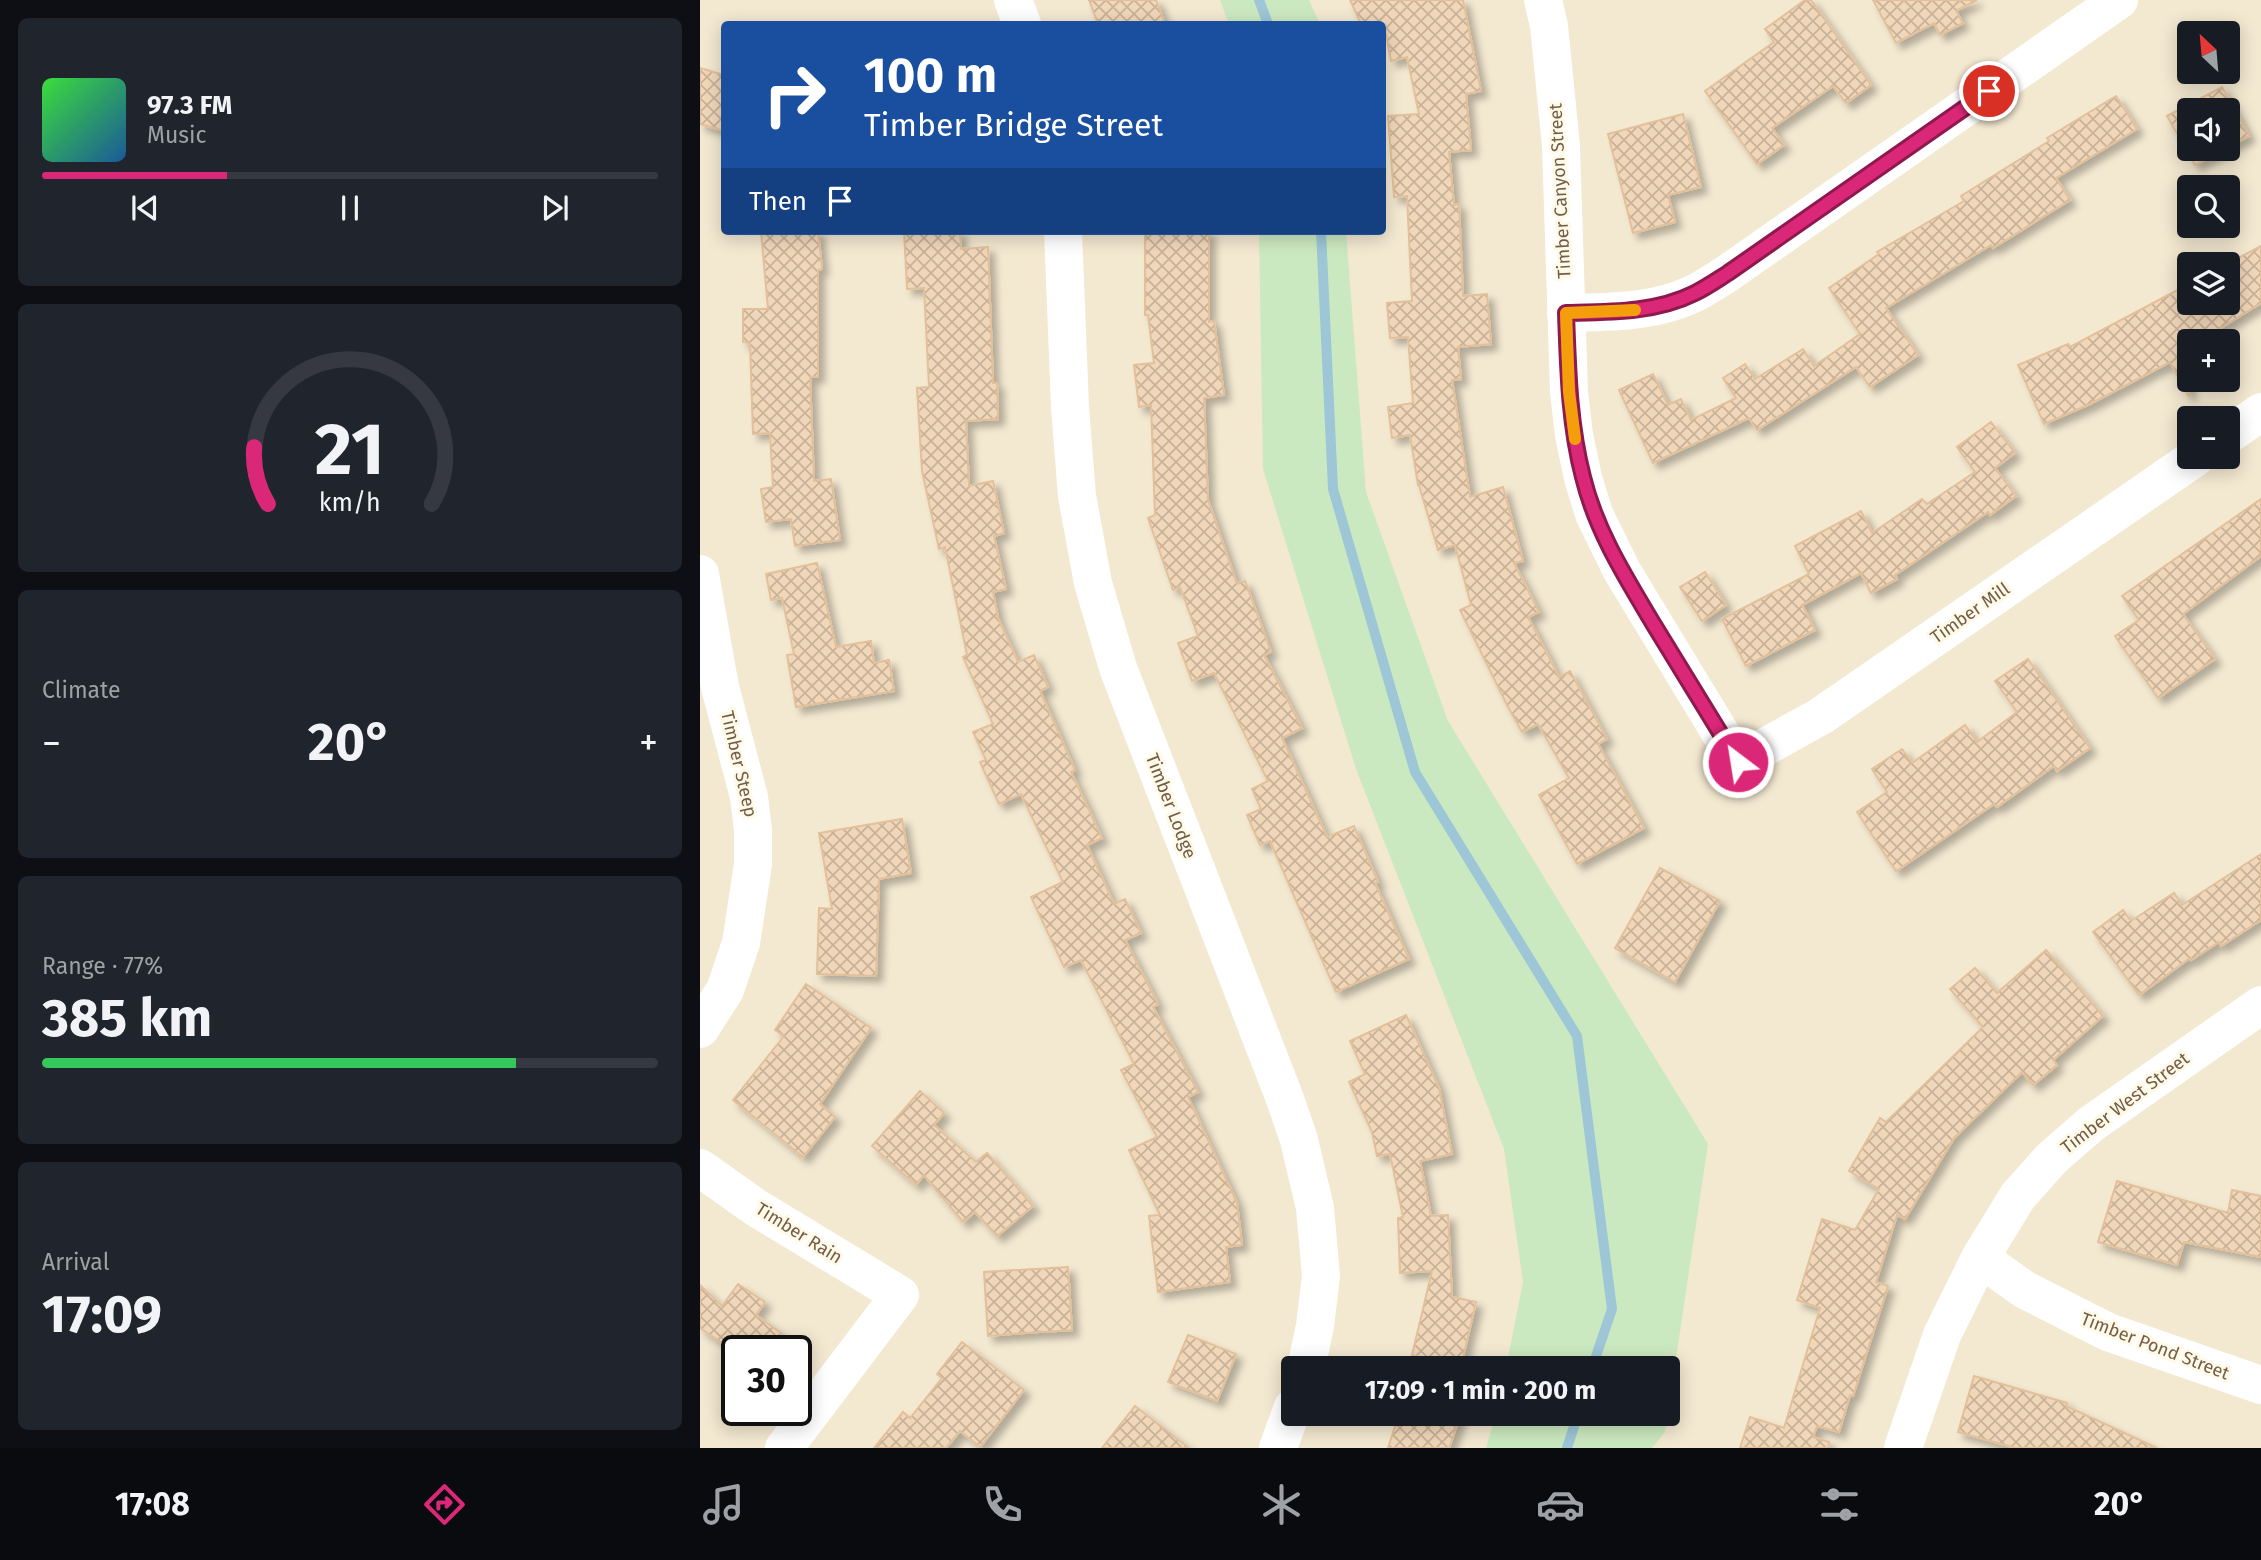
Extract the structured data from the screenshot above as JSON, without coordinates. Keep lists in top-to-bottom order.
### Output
{
  "streets": {
    "street": [
      "Timber Canyon Street",
      "Timber Mill",
      "Timber Steep",
      "Timber Lodge",
      "Timber West Street",
      "Timber Rain",
      "Timber Pond Street"
    ]
  },
  "crossings": [
    ["Timber Canyon Street", "Timber Mill"],
    ["Timber West Street", "Timber Pond Street"]
  ],
  "north": "top left",
  "page": {
    "map_buttons": ["+", "−"],
    "turn": ["100 m", "Timber Bridge Street"],
    "song": ["97.3 FM", "Music"],
    "then": "Then",
    "tile": [
      "Climate",
      ["Range · 77%", "385 km"],
      ["Arrival", "17:09"]
    ],
    "heat": ["−", "20°", "+"],
    "limit": "30",
    "trip": "17:09 · 1 min · 200 m",
    "tabs": ["17:08", "20°"],
    "gauge": ["21", "km/h"]
  }
}
